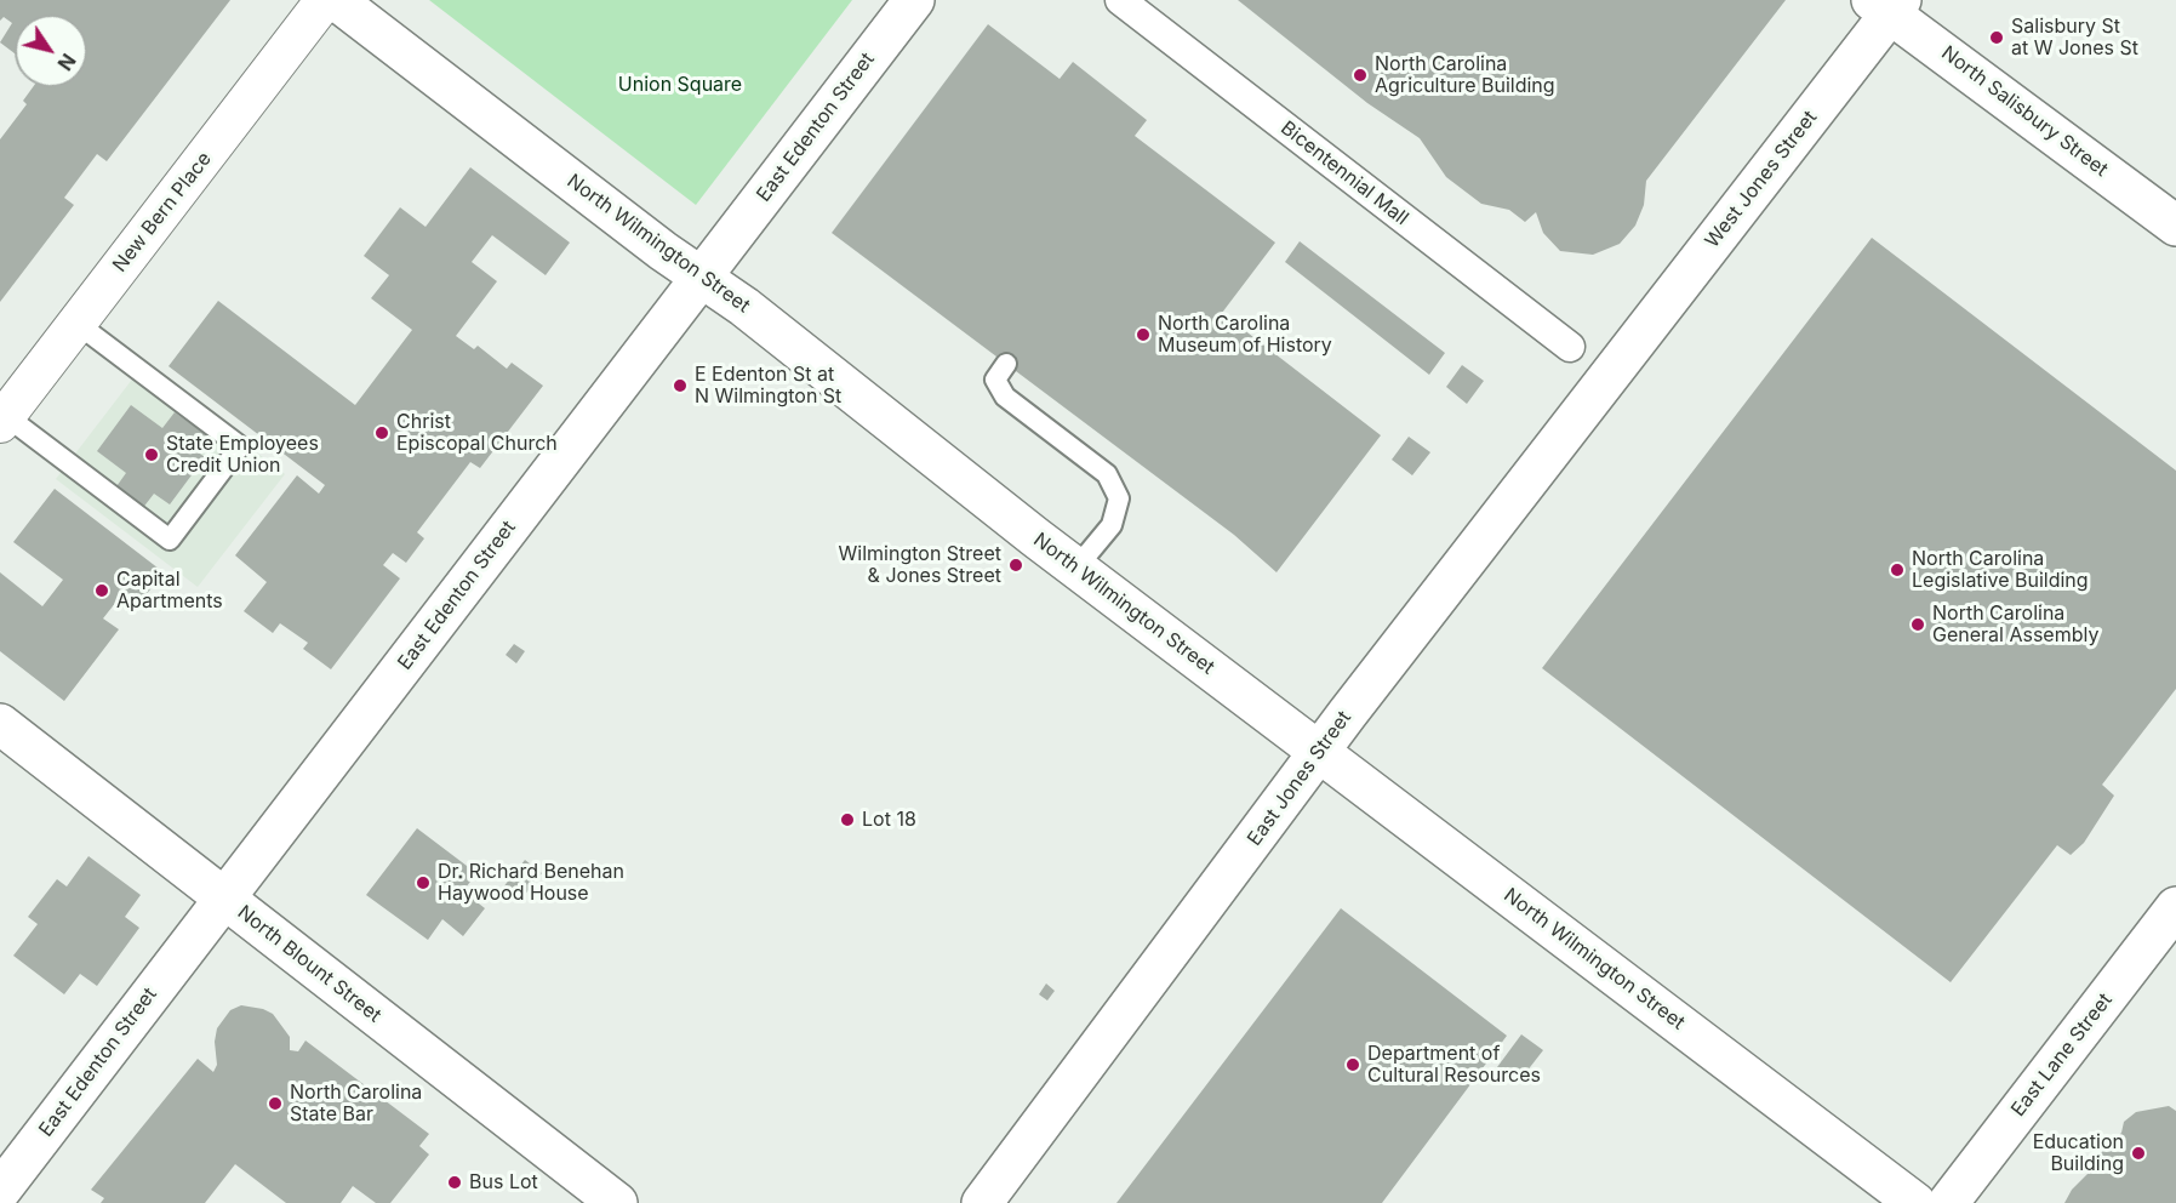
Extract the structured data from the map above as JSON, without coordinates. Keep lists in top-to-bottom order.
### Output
{
  "streets": {
    "main road": [
      "North Salisbury Street",
      "East Edenton Street",
      "West Jones Street",
      "North Wilmington Street",
      "East Jones Street",
      "North Blount Street",
      "East Lane Street"
    ],
    "street": ["Bicentennial Mall", "New Bern Place"]
  },
  "crossings": [
    ["North Salisbury Street", "West Jones Street"],
    ["East Edenton Street", "North Wilmington Street"],
    ["East Edenton Street", "North Blount Street"],
    ["West Jones Street", "East Jones Street"],
    ["North Wilmington Street", "East Jones Street"]
  ],
  "parks": ["Union Square"],
  "places": [
    "Salisbury St at W Jones St",
    "North Carolina Agriculture Building",
    "North Carolina Museum of History",
    "E Edenton St at N Wilmington St",
    "Christ Episcopal Church",
    "State Employees Credit Union",
    "Wilmington Street & Jones Street",
    "North Carolina Legislative Building",
    "Capital Apartments",
    "North Carolina General Assembly",
    "Lot 18",
    "Dr. Richard Benehan Haywood House",
    "Department of Cultural Resources",
    "North Carolina State Bar",
    "Education Building",
    "Bus Lot"
  ],
  "north": "bottom right"
}
